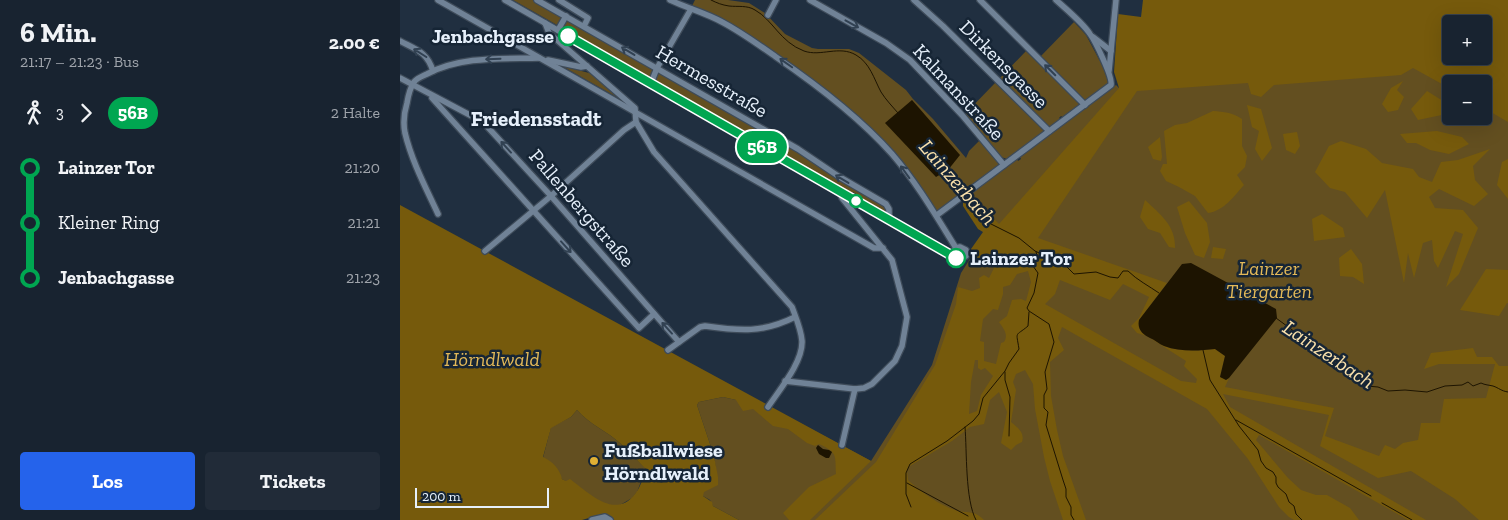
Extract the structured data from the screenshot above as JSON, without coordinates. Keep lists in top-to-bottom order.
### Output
{
  "streets": {
    "street": [
      "Dirkensgasse",
      "Hermesstraße",
      "Kalmanstraße",
      "Pallenbergstraße"
    ]
  },
  "one_way": ["Kalmanstraße"],
  "districts": ["Friedensstadt"],
  "water": ["Lainzerbach"],
  "parks": ["Lainzer Tiergarten", "Hörndlwald"],
  "places": ["Jenbachgasse", "Lainzer Tor", "Fußballwiese Hörndlwald"],
  "lines": ["bus line 56B"],
  "scale_bar": "200 m",
  "page": {
    "heading": ["6 Min.", "21:17 – 21:23 · Bus", "2.00 €"],
    "on_map": "56B",
    "map_buttons": ["+", "−"],
    "legs": ["3", "56B", "2 Halte"],
    "list": [
      {
        "name": "Lainzer Tor",
        "value": "21:20"
      },
      {
        "name": "Kleiner Ring",
        "value": "21:21"
      },
      {
        "name": "Jenbachgasse",
        "value": "21:23"
      }
    ],
    "buttons": ["Los", "Tickets"],
    "scale": "200 m"
  }
}
